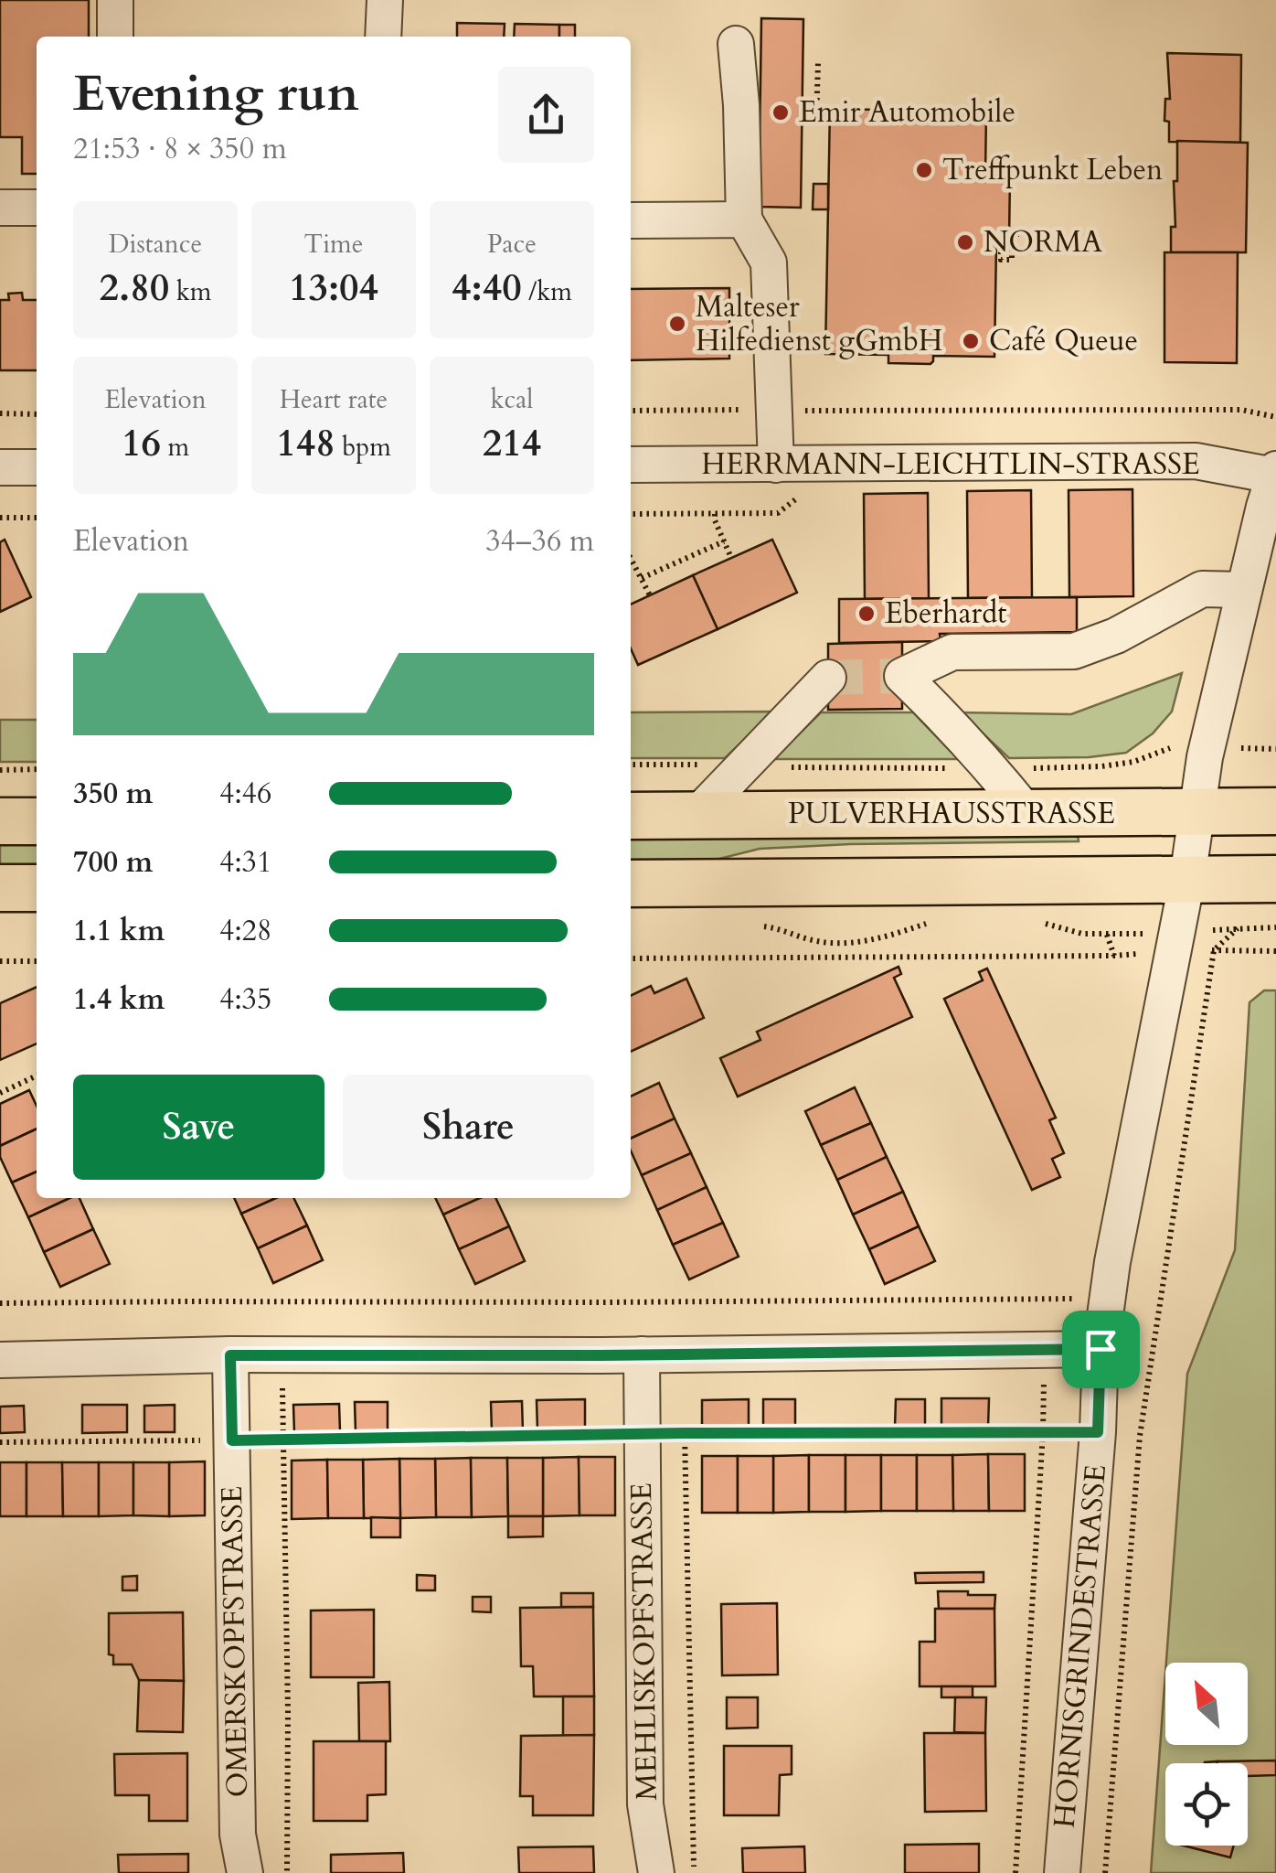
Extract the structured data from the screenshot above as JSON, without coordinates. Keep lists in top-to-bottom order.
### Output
{
  "streets": {
    "main road": ["PULVERHAUSSTRASSE"],
    "street": [
      "HERRMANN-LEICHTLIN-STRASSE",
      "OMERSKOPFSTRASSE",
      "MEHLISKOPFSTRASSE",
      "HORNISGRINDESTRASSE"
    ]
  },
  "crossings": [
    ["HERRMANN-LEICHTLIN-STRASSE", "HORNISGRINDESTRASSE"],
    ["PULVERHAUSSTRASSE", "HORNISGRINDESTRASSE"]
  ],
  "places": [
    "Emir Automobile",
    "Treffpunkt Leben",
    "NORMA",
    "Malteser Hilfedienst gGmbH",
    "Café Queue",
    "Eberhardt"
  ],
  "north": "top left",
  "page": {
    "heading": ["Evening run", "21:53 · 8 × 350 m"],
    "stats": [
      ["Distance", "2.80 km"],
      ["Time", "13:04"],
      ["Pace", "4:40 /km"],
      ["Elevation", "16 m"],
      ["Heart rate", "148 bpm"],
      ["kcal", "214"]
    ],
    "chart": ["Elevation", "34–36 m"],
    "list": [
      {
        "name": "350 m",
        "note": "4:46"
      },
      {
        "name": "700 m",
        "note": "4:31"
      },
      {
        "name": "1.1 km",
        "note": "4:28"
      },
      {
        "name": "1.4 km",
        "note": "4:35"
      }
    ],
    "buttons": ["Save", "Share"]
  }
}
